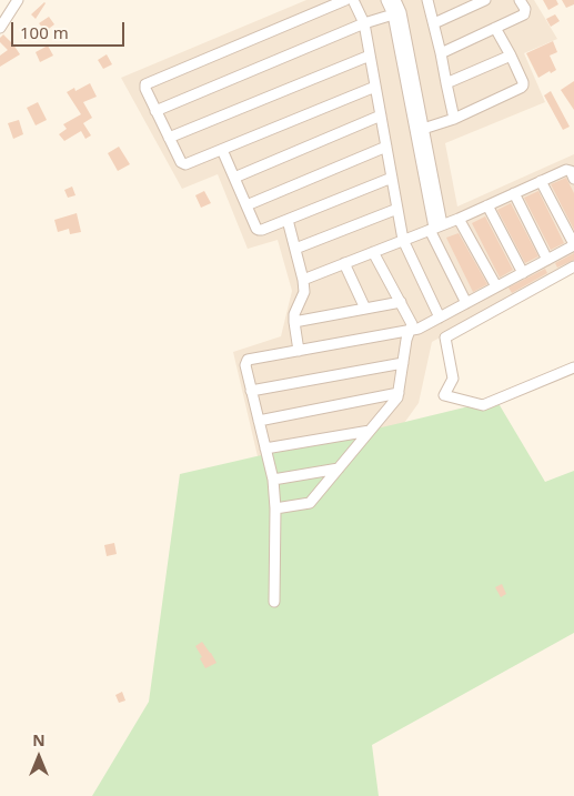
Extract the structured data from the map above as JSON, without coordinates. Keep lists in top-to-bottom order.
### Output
{
  "scale_bar": "100 m",
  "north": "top"
}
